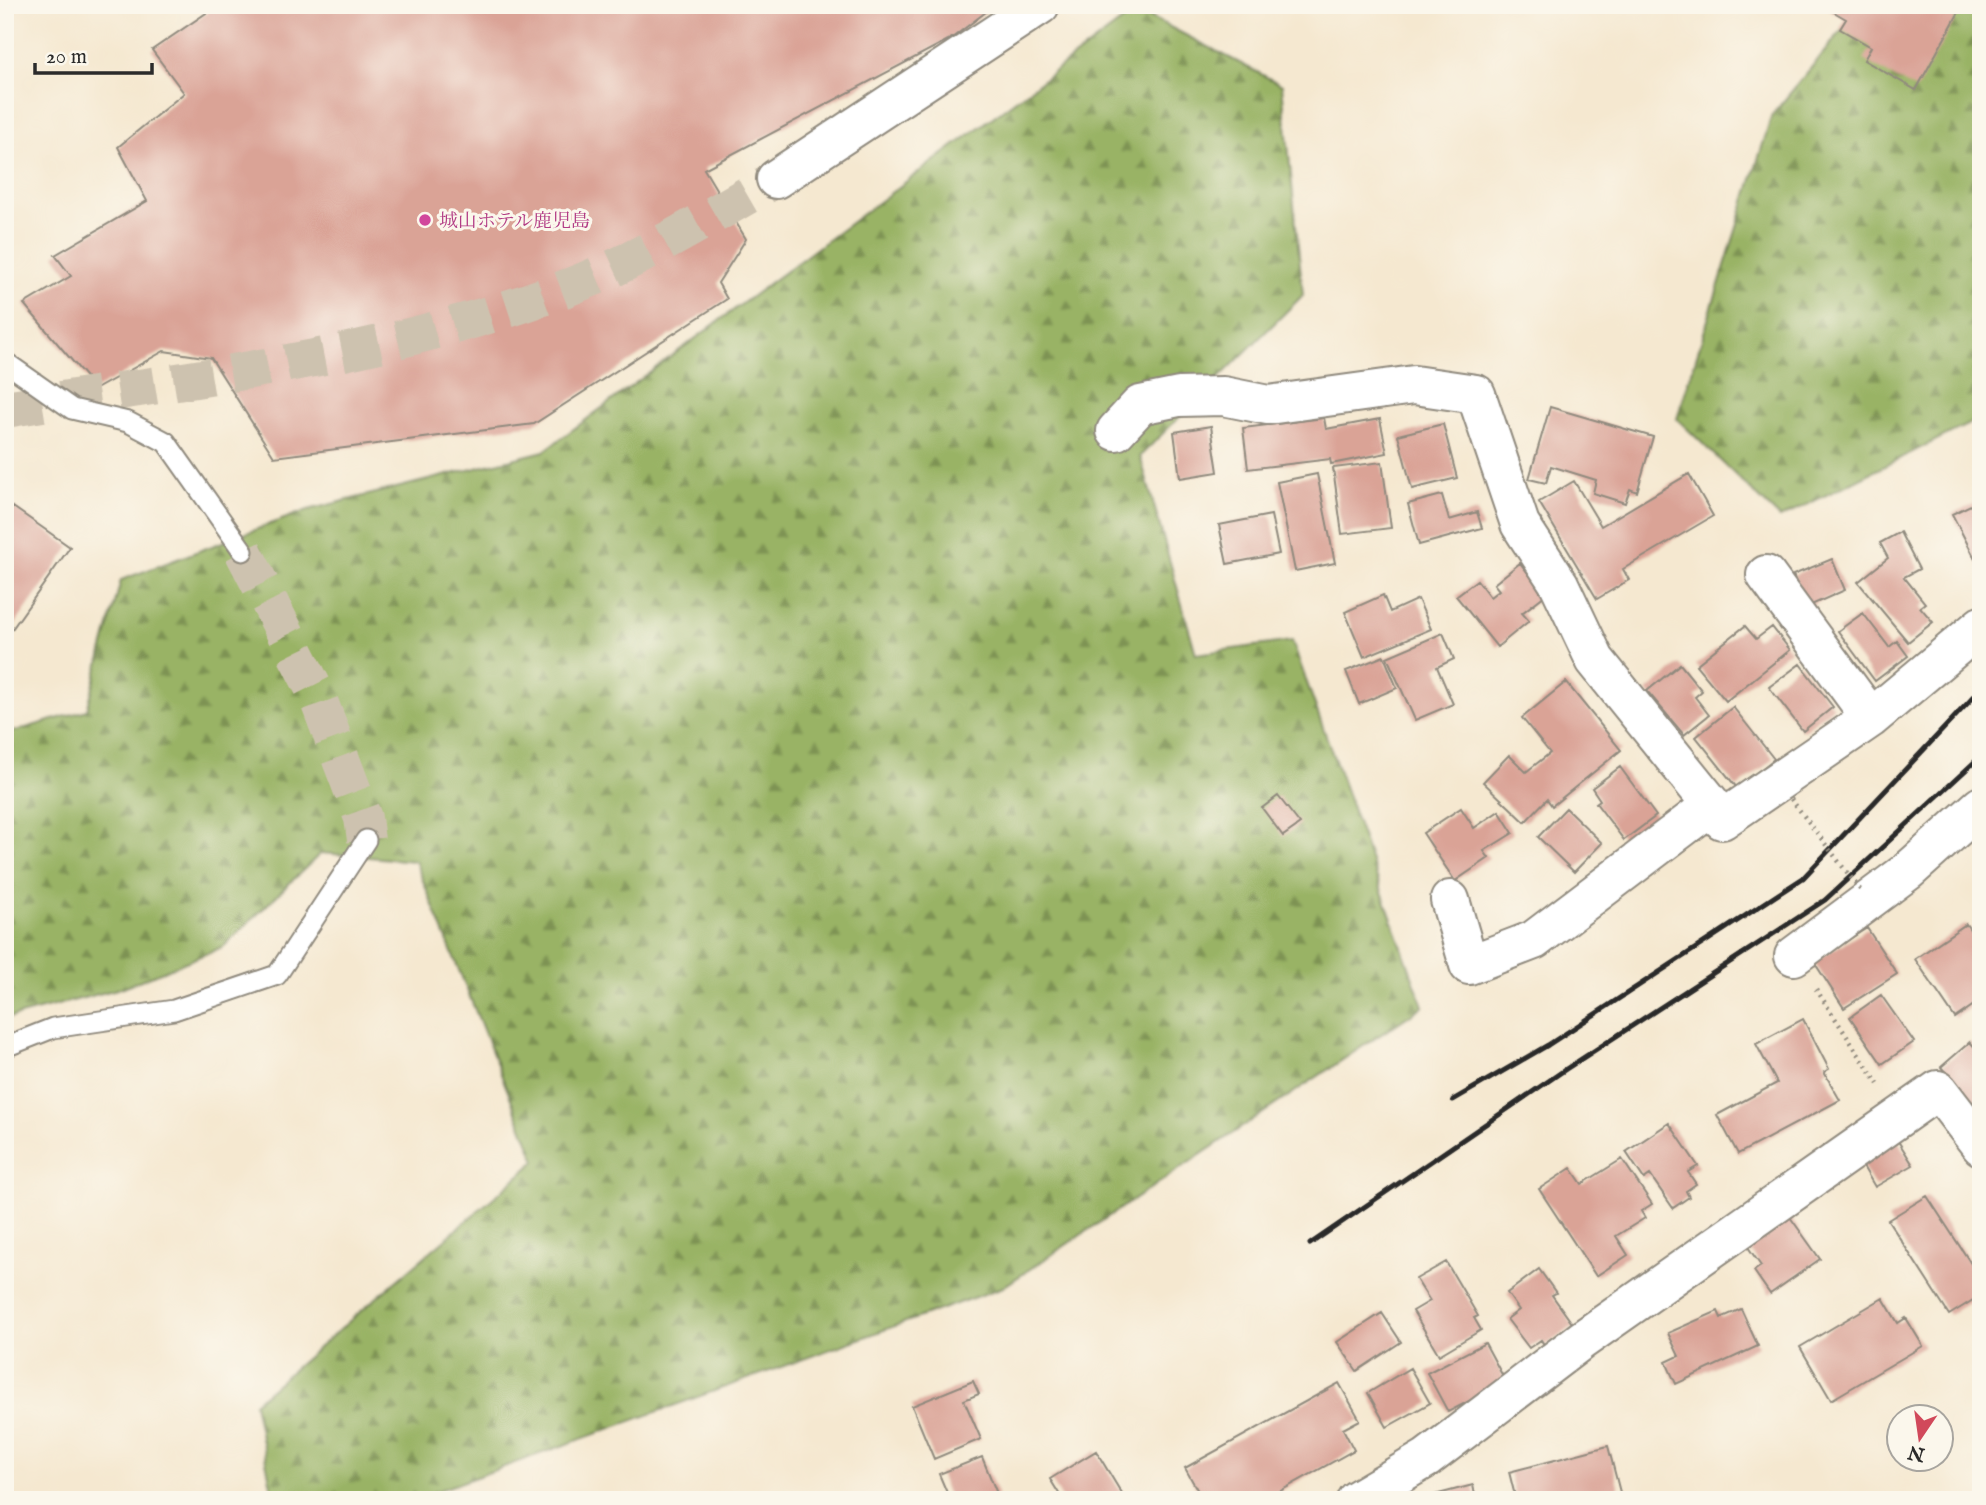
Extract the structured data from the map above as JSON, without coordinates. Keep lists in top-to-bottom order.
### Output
{
  "places": ["城山ホテル鹿児島"],
  "scale_bar": "20 m",
  "north": "bottom"
}
